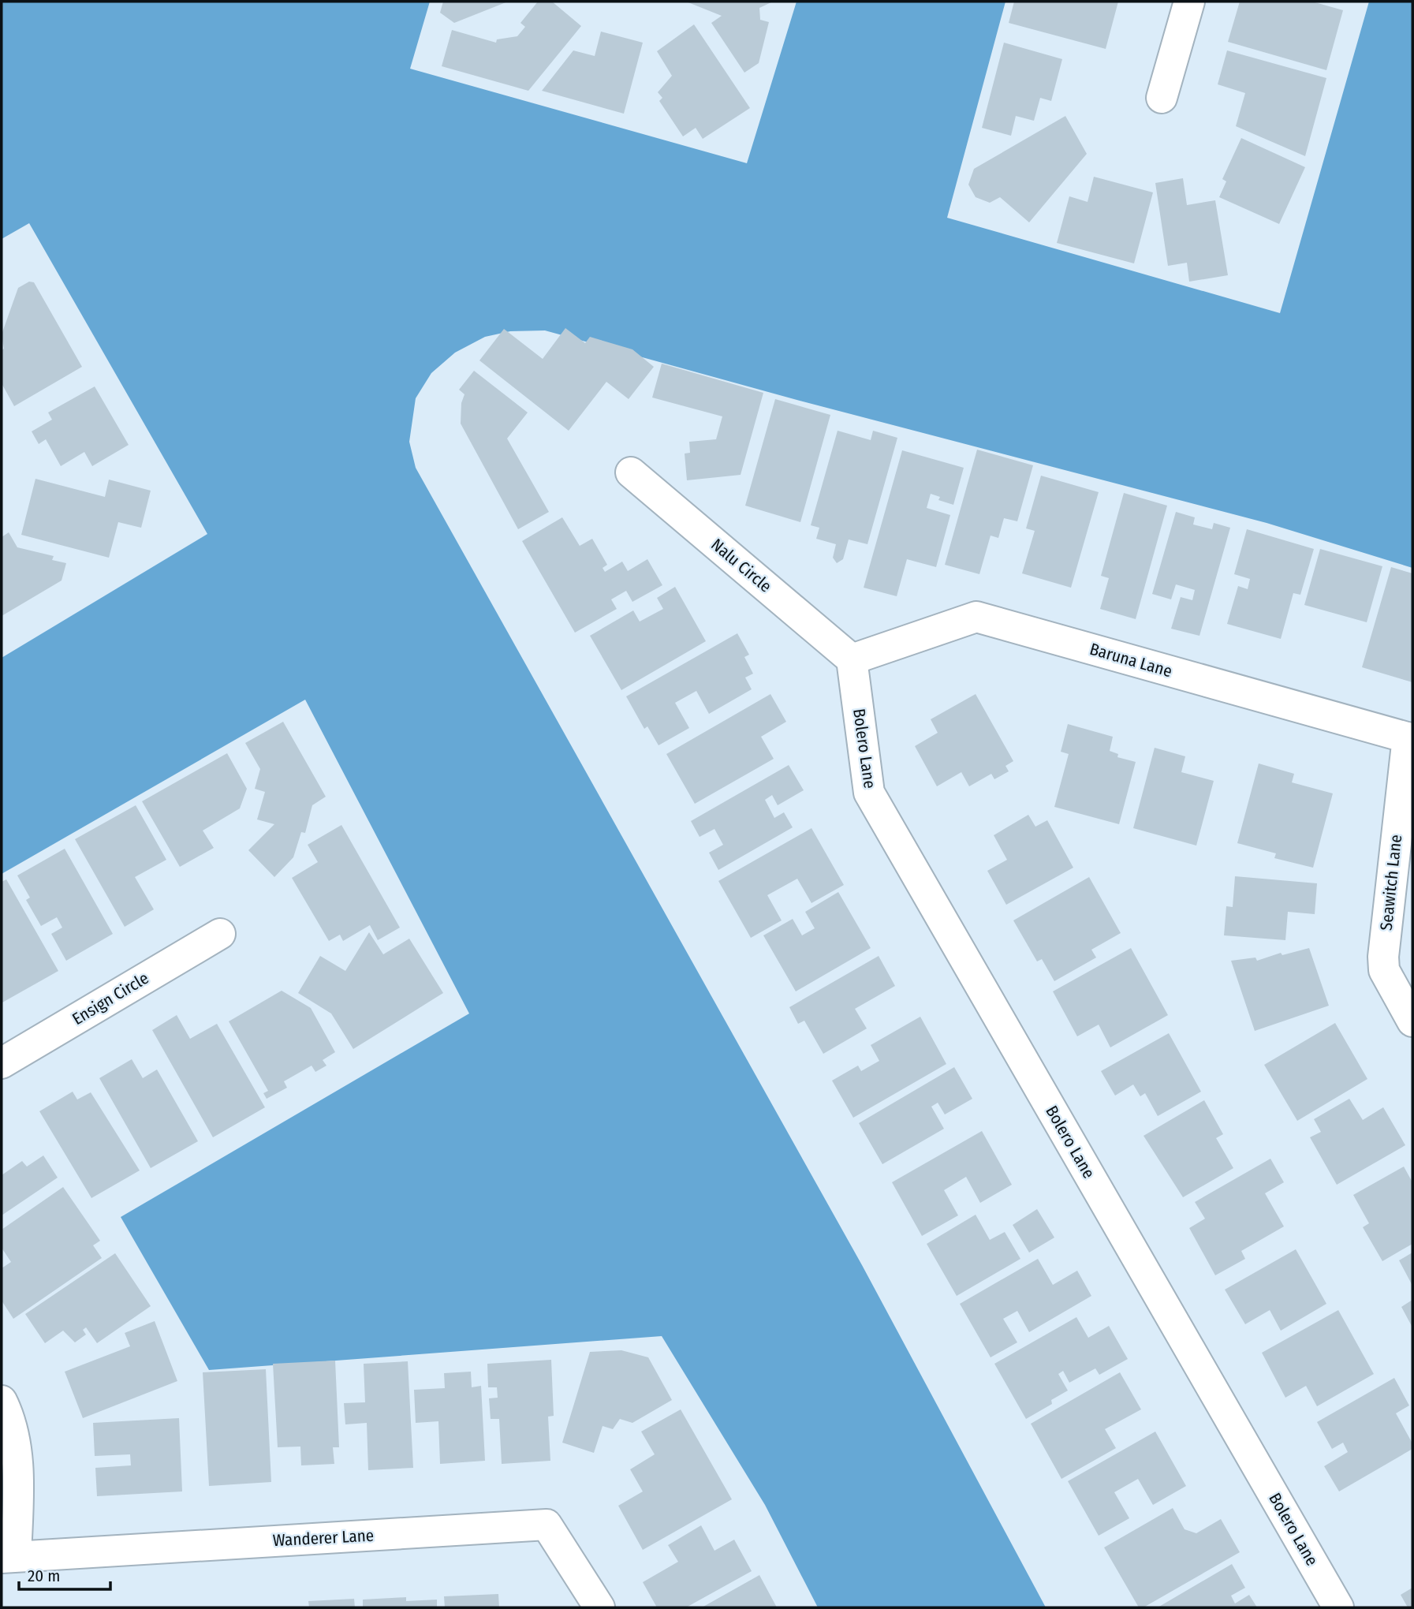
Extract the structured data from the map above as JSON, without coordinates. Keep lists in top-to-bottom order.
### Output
{
  "streets": {
    "street": [
      "Nalu Circle",
      "Baruna Lane",
      "Bolero Lane",
      "Seawitch Lane",
      "Ensign Circle",
      "Wanderer Lane"
    ]
  },
  "crossings": [
    ["Nalu Circle", "Baruna Lane"],
    ["Nalu Circle", "Bolero Lane"],
    ["Baruna Lane", "Bolero Lane"],
    ["Baruna Lane", "Seawitch Lane"]
  ],
  "scale_bar": "20 m"
}
